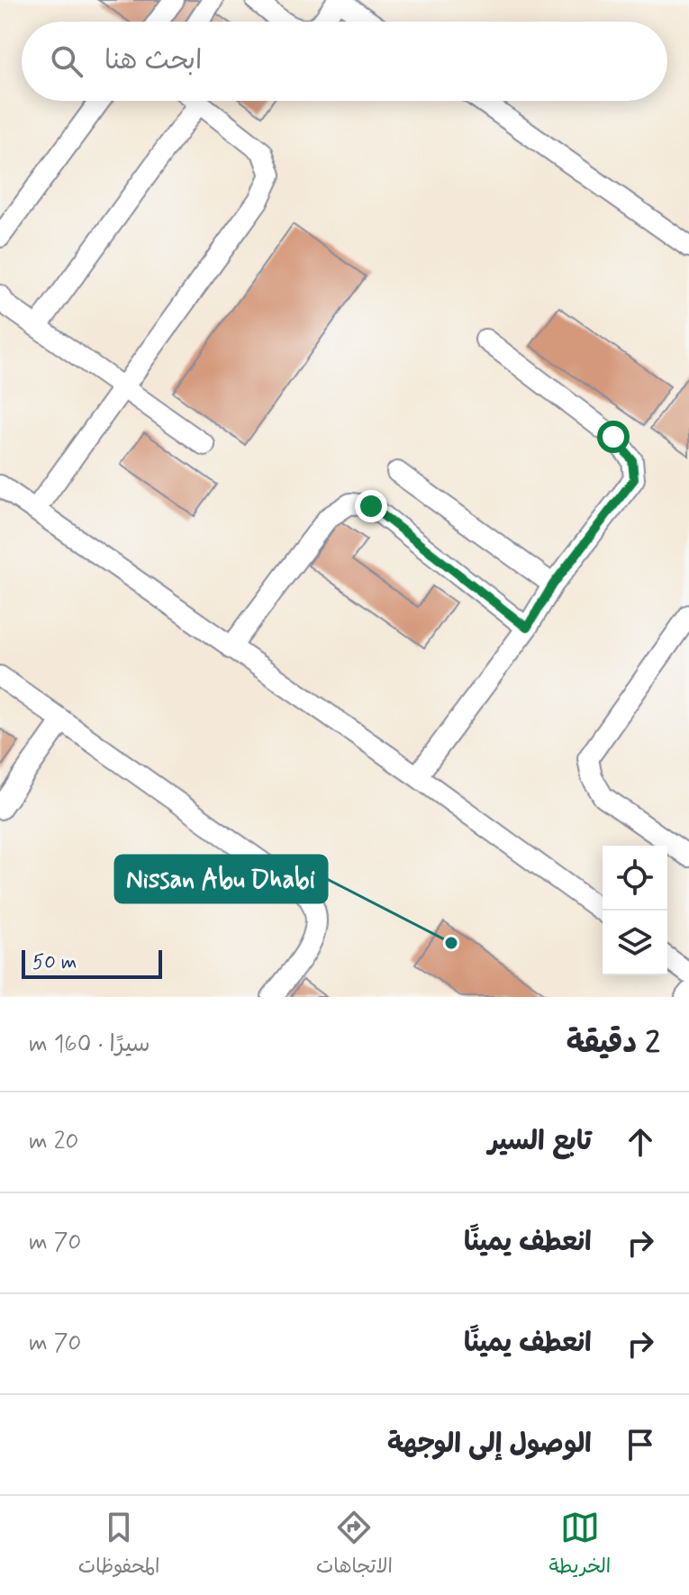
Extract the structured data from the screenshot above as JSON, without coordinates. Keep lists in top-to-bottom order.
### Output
{
  "places": ["Nissan Abu Dhabi"],
  "scale_bar": "50 m",
  "page": {
    "search": "ابحث هنا",
    "scale": "50 m",
    "heading": ["2 دقيقة", "سيرًا · 160 m"],
    "list": [
      ["تابع السير", "20 m"],
      ["انعطف يمينًا", "70 m"],
      ["انعطف يمينًا", "70 m"],
      "الوصول إلى الوجهة"
    ],
    "nav": ["الخريطة", "الاتجاهات", "المحفوظات"]
  }
}
